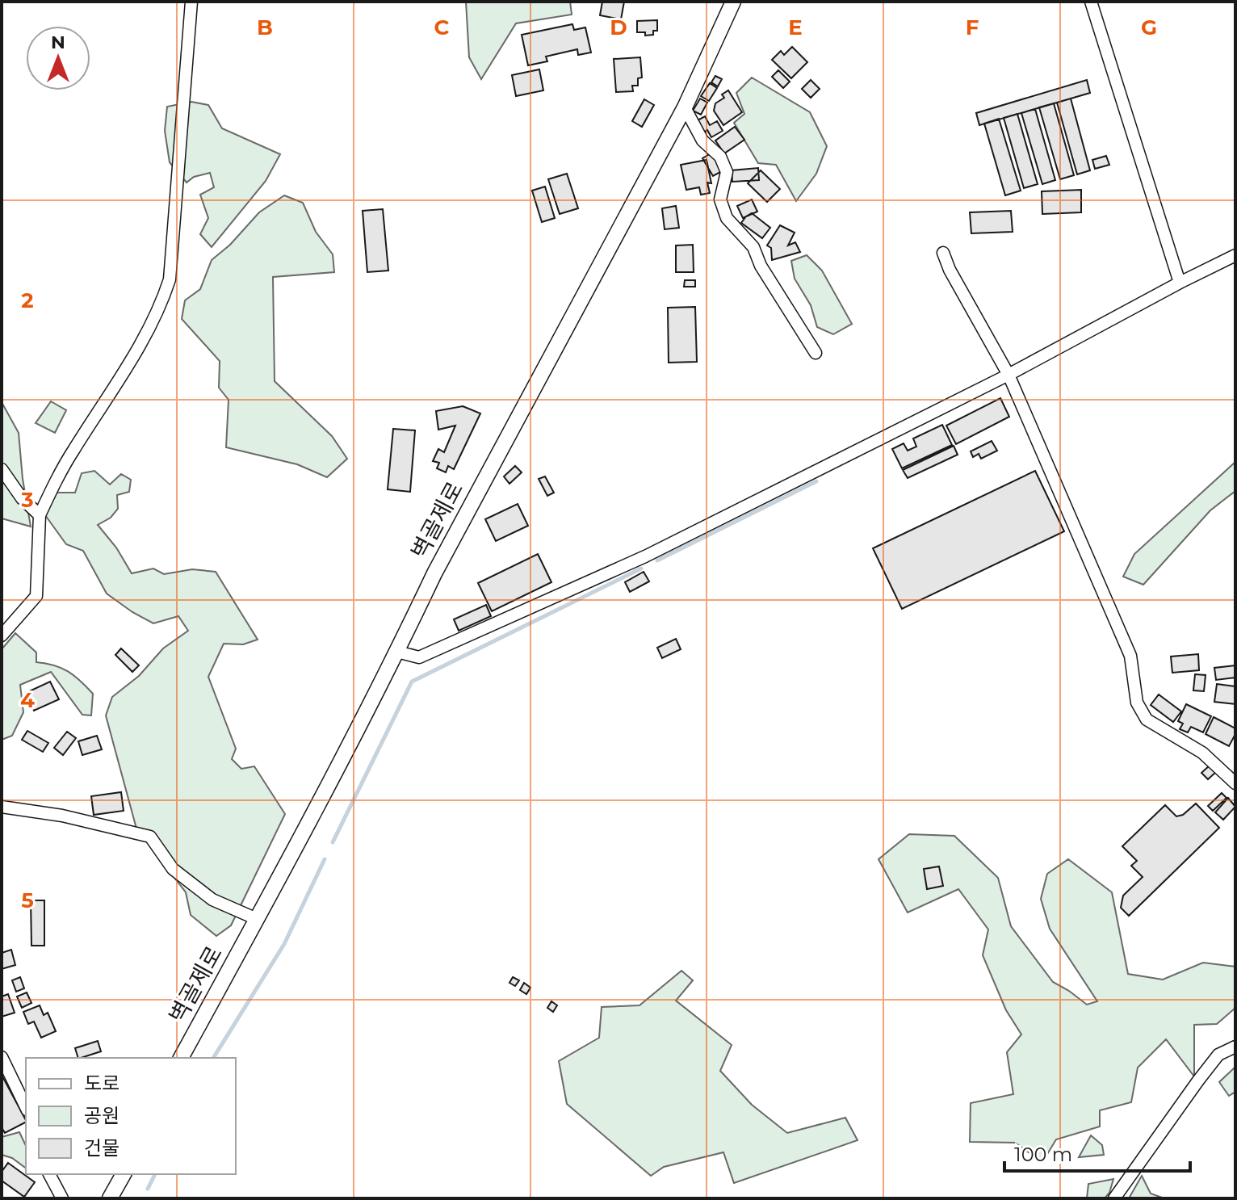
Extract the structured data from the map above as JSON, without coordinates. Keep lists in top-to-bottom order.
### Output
{
  "streets": {
    "street": ["벽골제로"]
  },
  "legend": ["도로", "공원", "건물"],
  "scale_bar": "100 m",
  "north": "top",
  "grid": {
    "columns": [
      "B",
      "C",
      "D",
      "E",
      "F",
      "G"
    ],
    "rows": [
      "2",
      "3",
      "4",
      "5"
    ]
  }
}
